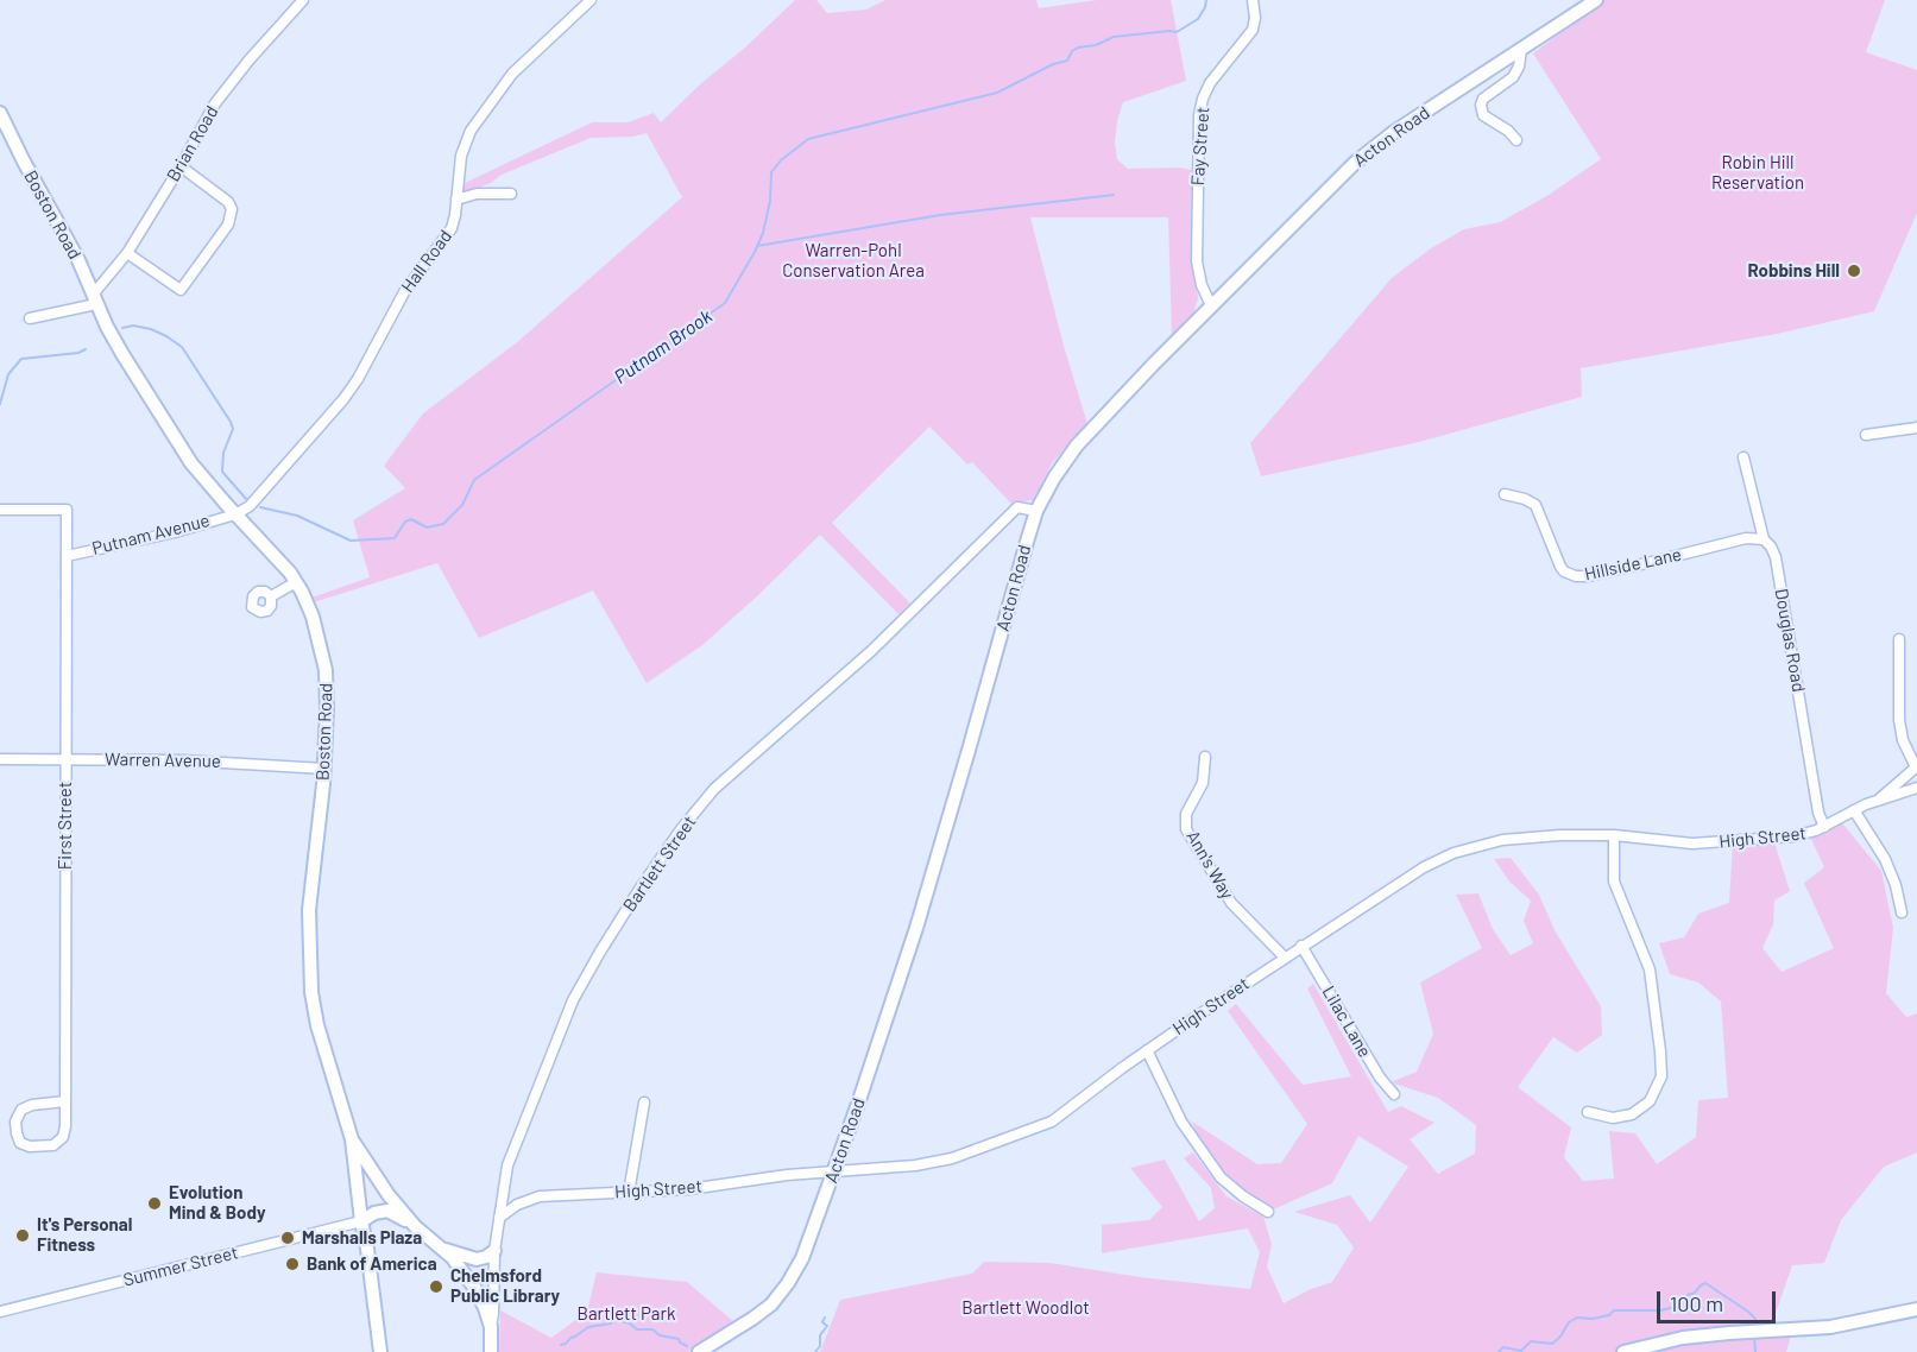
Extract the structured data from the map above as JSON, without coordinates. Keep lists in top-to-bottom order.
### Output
{
  "streets": {
    "main road": ["Acton Road", "Boston Road", "Bartlett Street"],
    "street": [
      "Brian Road",
      "Fay Street",
      "Hall Road",
      "Putnam Avenue",
      "Hillside Lane",
      "Douglas Road",
      "Warren Avenue",
      "First Street",
      "High Street",
      "Ann's Way",
      "Lilac Lane",
      "Summer Street"
    ]
  },
  "crossings": [
    ["Acton Road", "Fay Street"],
    ["Acton Road", "High Street"],
    ["Acton Road", "Bartlett Street"],
    ["Brian Road", "Boston Road"],
    ["Boston Road", "Hall Road"],
    ["Boston Road", "Putnam Avenue"],
    ["Boston Road", "Warren Avenue"],
    ["Boston Road", "Summer Street"],
    ["Hall Road", "Putnam Avenue"],
    ["Putnam Avenue", "First Street"],
    ["Hillside Lane", "Douglas Road"],
    ["Douglas Road", "High Street"],
    ["Warren Avenue", "First Street"],
    ["High Street", "Bartlett Street"],
    ["High Street", "Ann's Way"],
    ["High Street", "Lilac Lane"]
  ],
  "water": ["Putnam Brook"],
  "parks": [
    "Robin Hill Reservation",
    "Warren-Pohl Conservation Area",
    "Bartlett Woodlot",
    "Bartlett Park"
  ],
  "places": [
    "Robbins Hill",
    "Evolution Mind & Body",
    "It's Personal Fitness",
    "Marshalls Plaza",
    "Bank of America",
    "Chelmsford Public Library"
  ],
  "scale_bar": "100 m"
}
